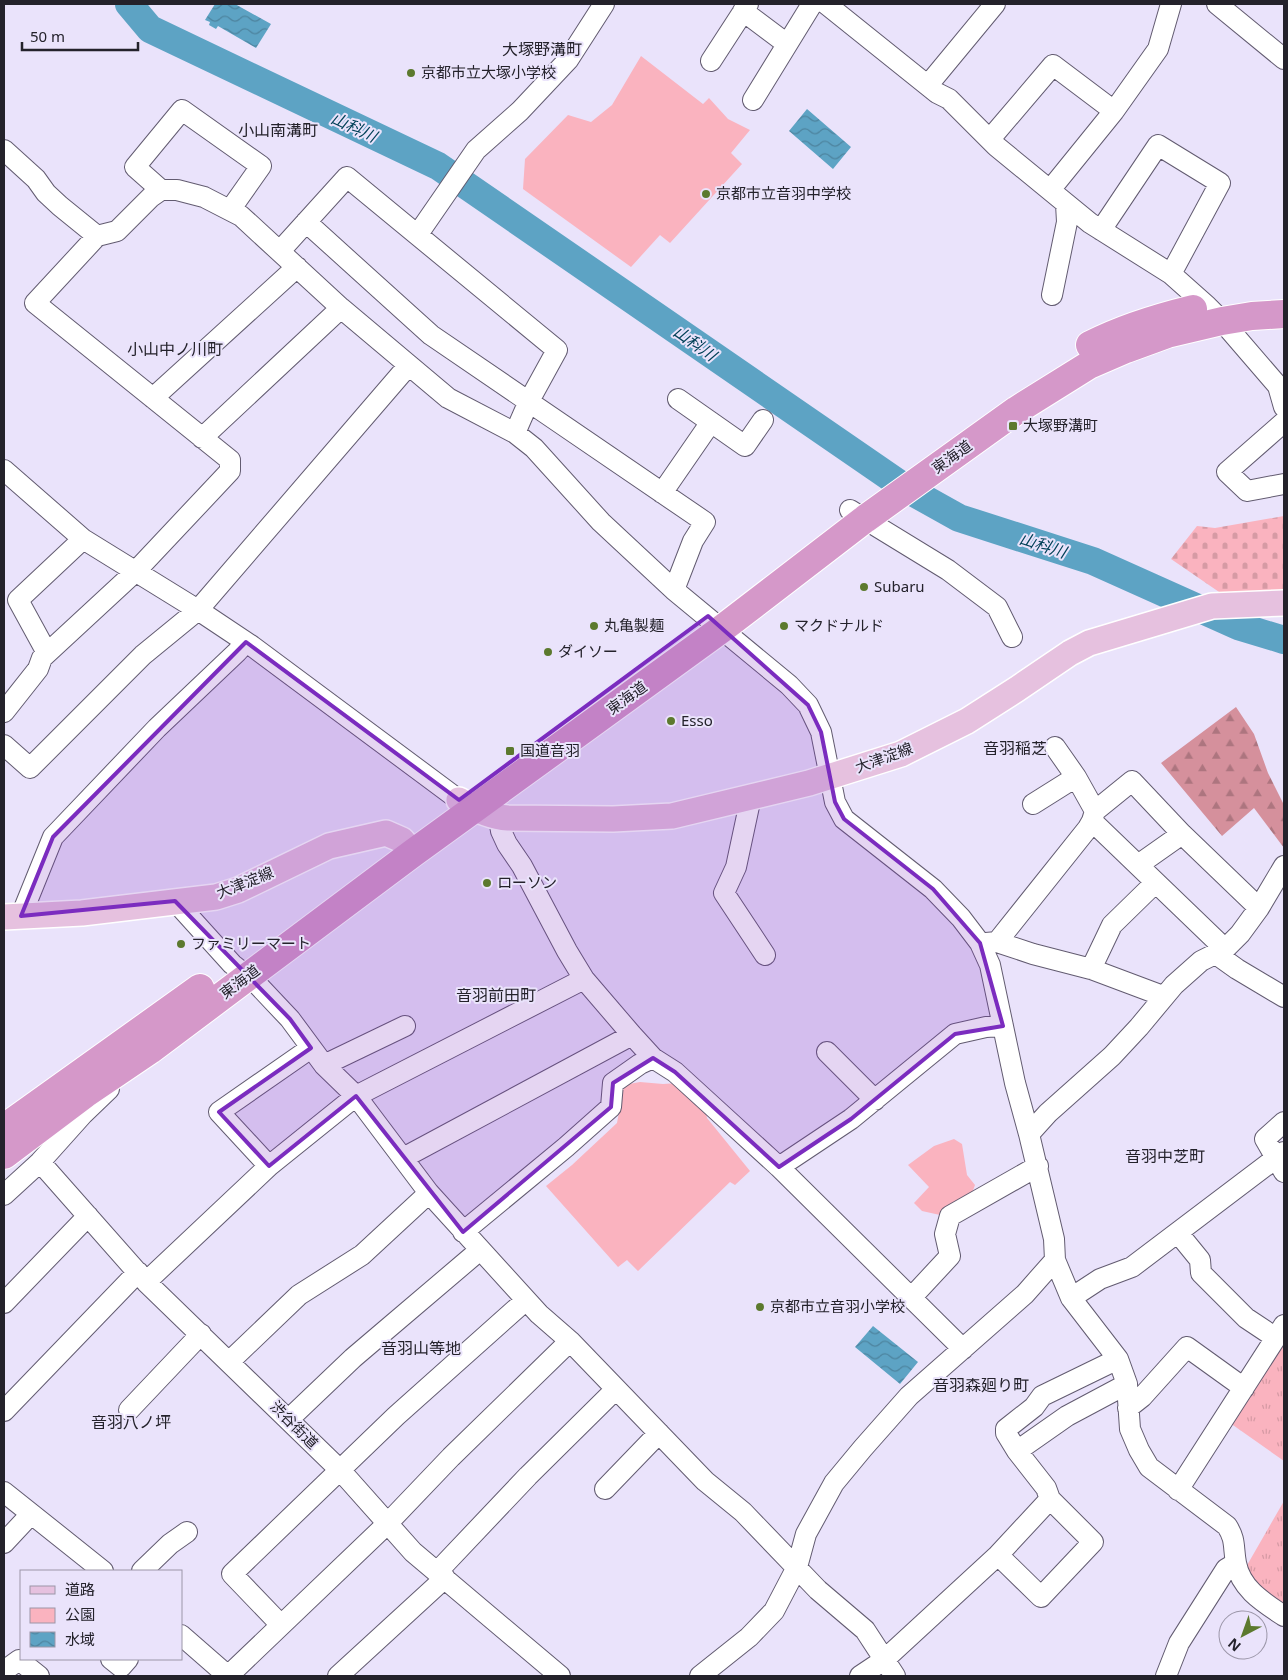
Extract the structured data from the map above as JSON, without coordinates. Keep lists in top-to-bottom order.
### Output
{
  "streets": {
    "highway": ["東海道"],
    "main road": ["大津淀線"],
    "street": ["渋谷街道"]
  },
  "crossings": [
    ["東海道", "大津淀線"]
  ],
  "districts": [
    "大塚野溝町",
    "小山南溝町",
    "小山中ノ川町",
    "音羽稲芝",
    "音羽前田町",
    "音羽中芝町",
    "音羽山等地",
    "音羽森廻り町",
    "音羽八ノ坪"
  ],
  "water": ["山科川"],
  "places": {
    "other": [
      "京都市立大塚小学校",
      "京都市立音羽中学校",
      "Subaru",
      "丸亀製麺",
      "マクドナルド",
      "ダイソー",
      "Esso",
      "ローソン",
      "ファミリーマート",
      "京都市立音羽小学校"
    ],
    "transit": ["大塚野溝町", "国道音羽"]
  },
  "legend": ["道路", "公園", "水域"],
  "scale_bar": "50 m",
  "north": "bottom left"
}
